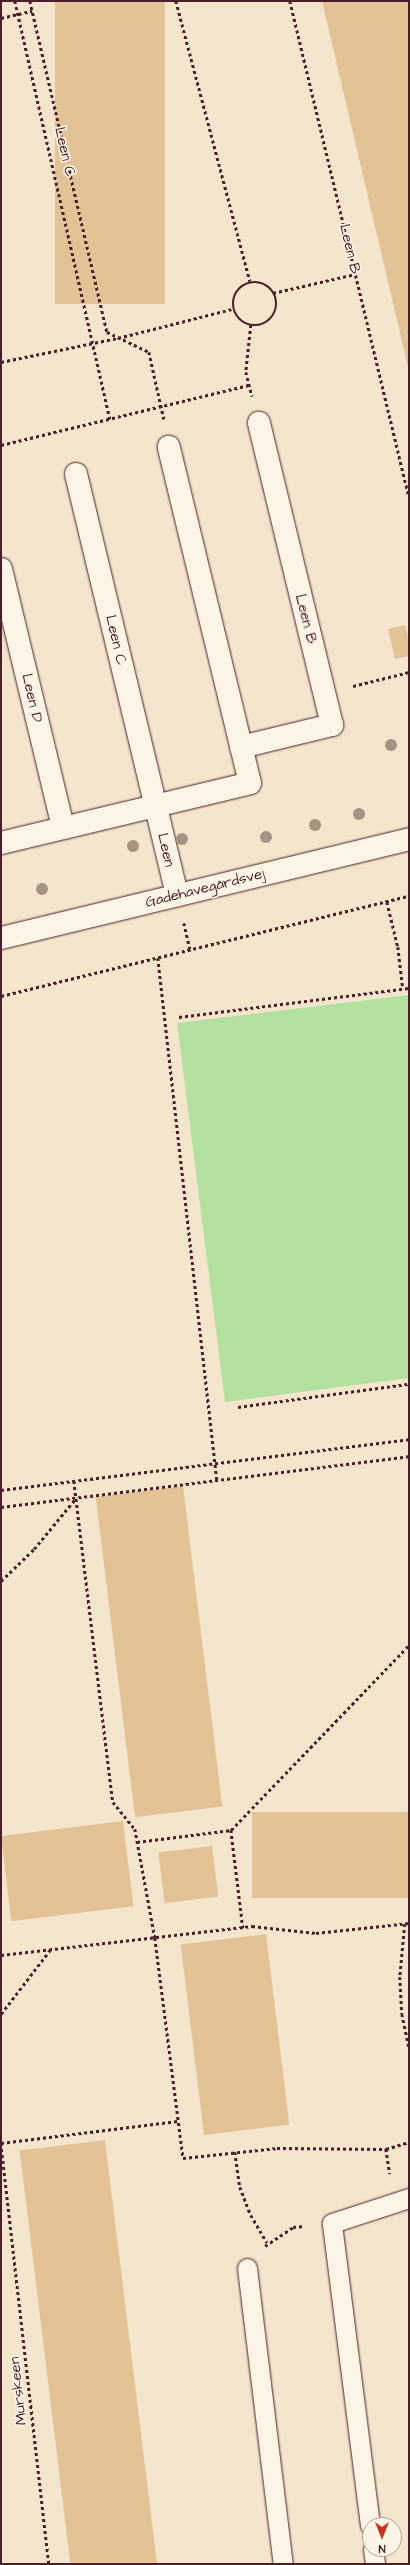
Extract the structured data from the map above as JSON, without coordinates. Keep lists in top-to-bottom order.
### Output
{
  "streets": {
    "street": [
      "Leen C",
      "Leen B",
      "Leen D",
      "Leen",
      "Gadehavegårdsvej"
    ],
    "path": ["Murskeen"]
  },
  "crossings": [
    ["Leen C", "Leen"],
    ["Leen", "Gadehavegårdsvej"]
  ],
  "north": "bottom"
}
